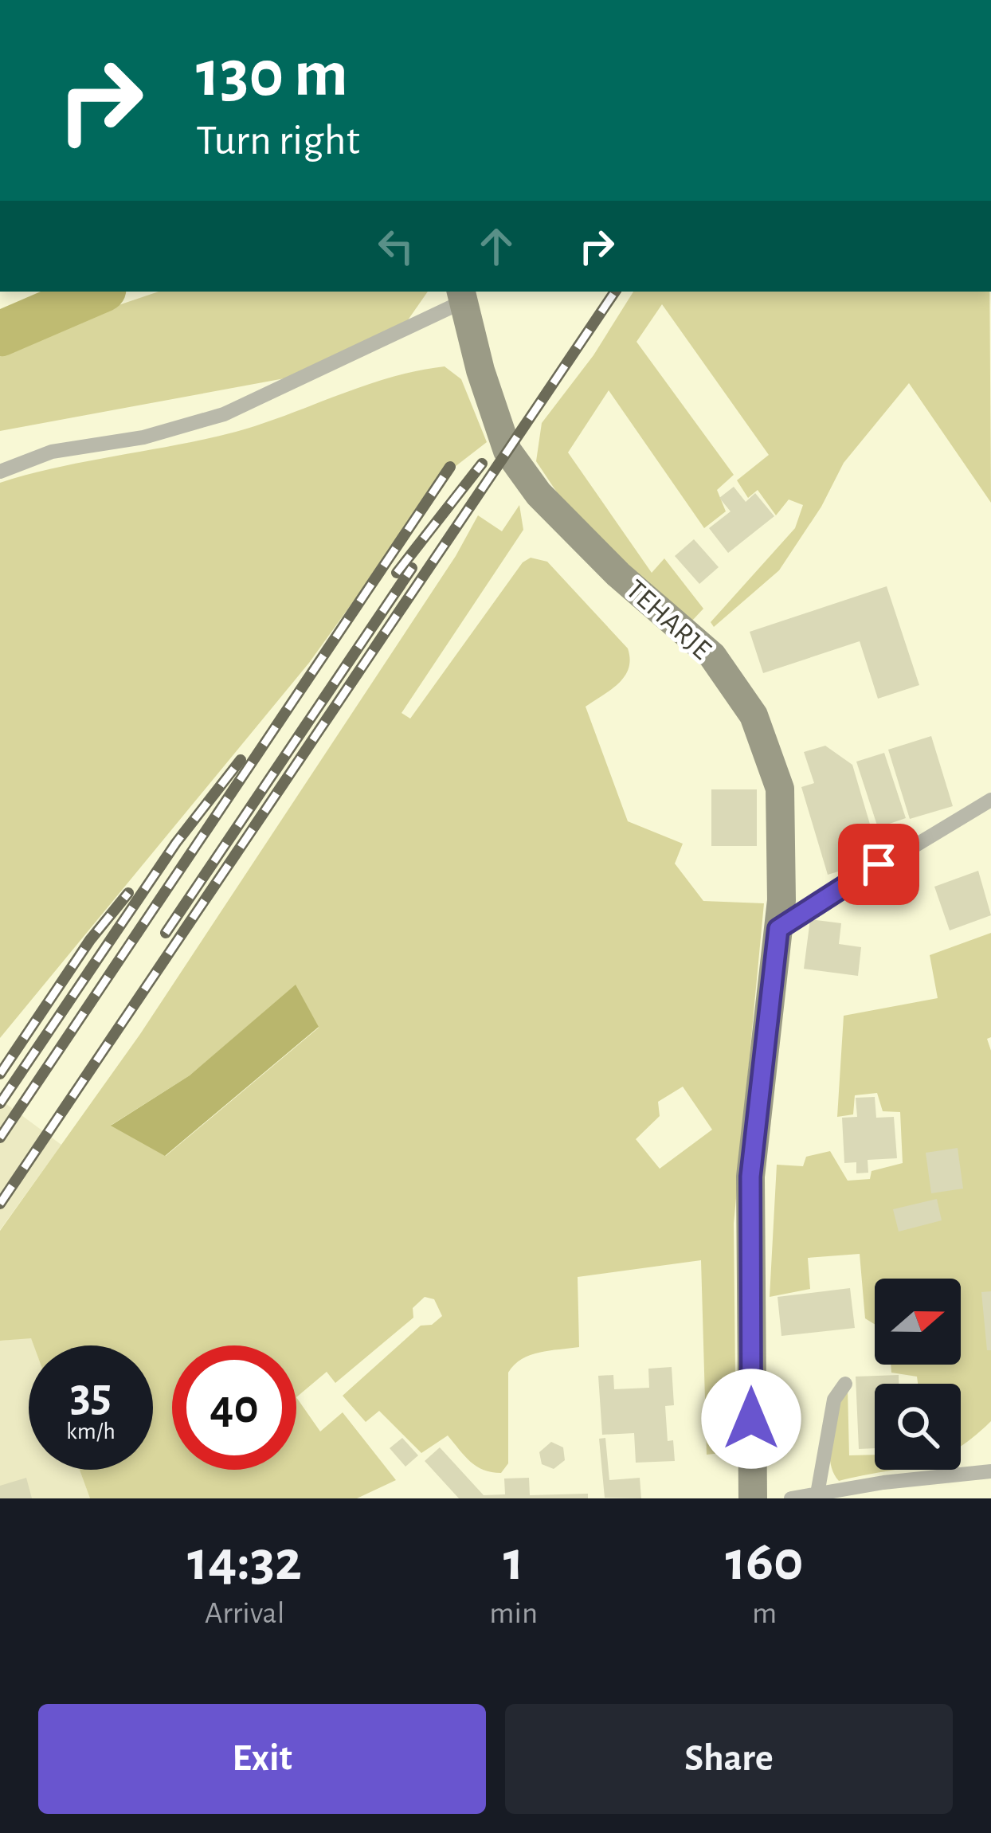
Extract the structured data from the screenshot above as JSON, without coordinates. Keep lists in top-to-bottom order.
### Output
{
  "streets": {
    "street": ["TEHARJE"]
  },
  "north": "right",
  "page": {
    "turn": ["130 m", "Turn right"],
    "speed": "35 km/h",
    "limit": "40",
    "eta": [
      "14:32",
      "Arrival",
      "1",
      "min",
      "160",
      "m"
    ],
    "buttons": ["Exit", "Share"]
  }
}
